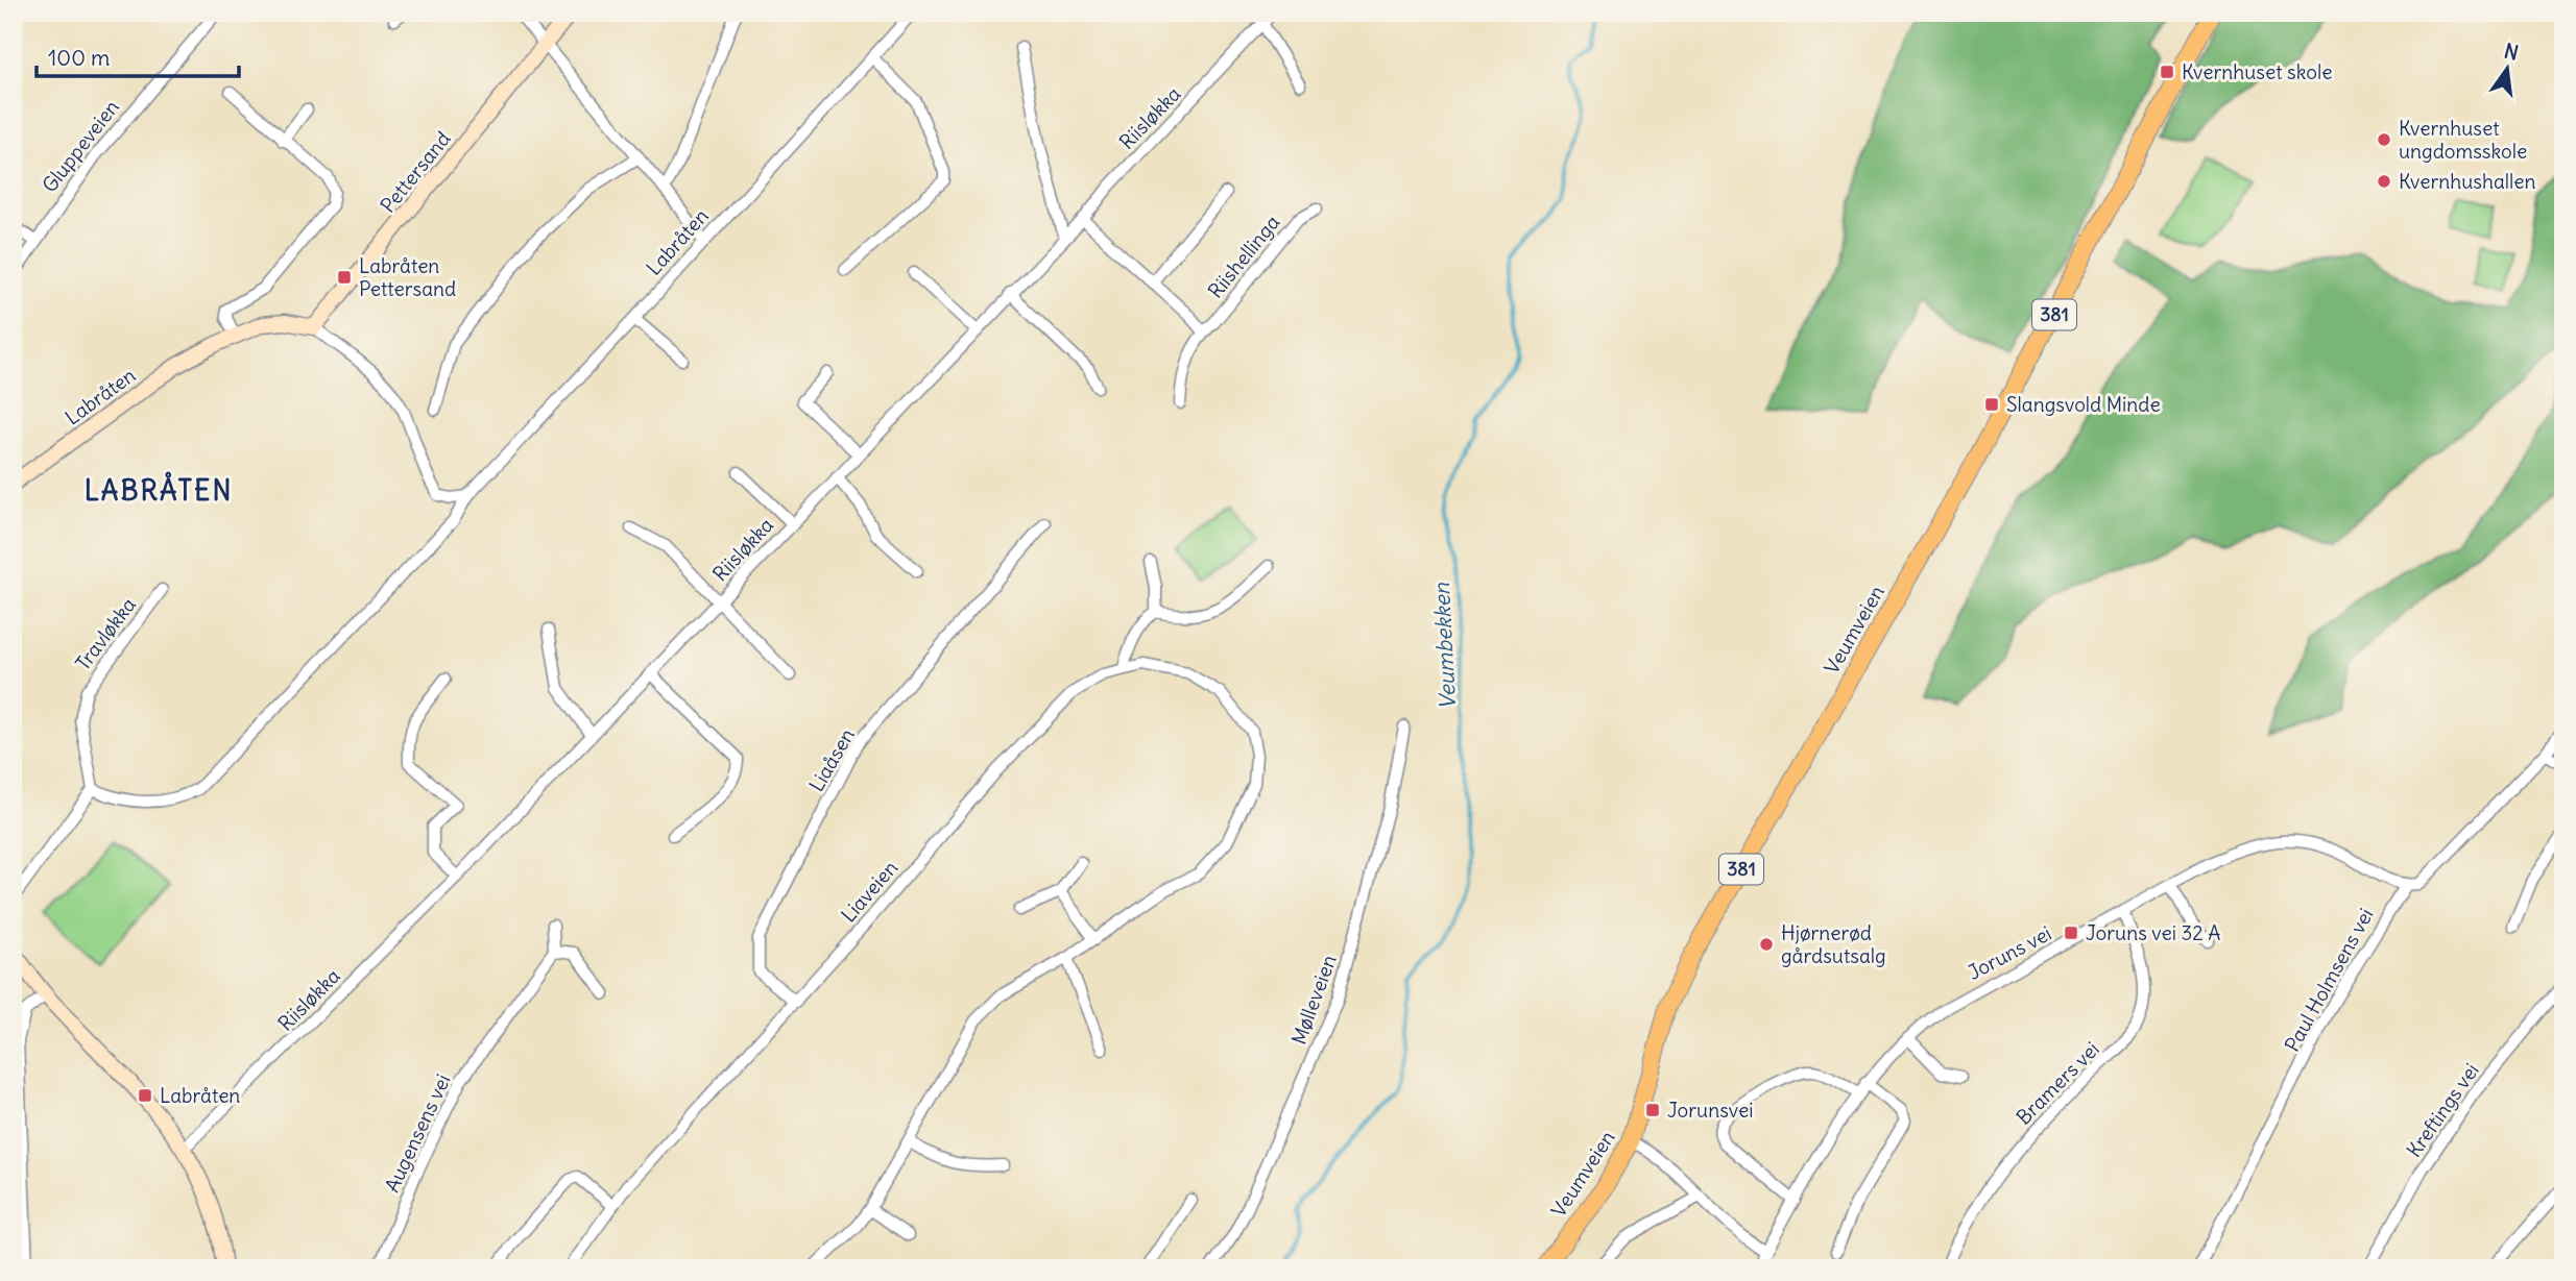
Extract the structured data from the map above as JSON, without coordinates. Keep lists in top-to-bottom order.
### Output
{
  "streets": {
    "main road": ["381", "Veumveien"],
    "street": [
      "Riisløkka",
      "Gluppeveien",
      "Pettersand",
      "Labråten",
      "Riishellinga",
      "Travløkka",
      "Liaåsen",
      "Liaveien",
      "Joruns vei",
      "Paul Holmsens vei",
      "Mølleveien",
      "Bramers vei",
      "Kreftings vei",
      "Augensens vei"
    ]
  },
  "crossings": [
    ["Riisløkka", "Riishellinga"],
    ["Pettersand", "Labråten"],
    ["Labråten", "Travløkka"],
    ["Liaåsen", "Liaveien"],
    ["Joruns vei", "Paul Holmsens vei"],
    ["Joruns vei", "Bramers vei"]
  ],
  "districts": ["LABRÅTEN"],
  "water": ["Veumbekken"],
  "places": {
    "transit": [
      "Kvernhuset skole",
      "Labråten Pettersand",
      "Slangsvold Minde",
      "Joruns vei 32 A",
      "Labråten",
      "Jorunsvei"
    ],
    "other": ["Kvernhuset ungdomsskole", "Kvernhushallen", "Hjørnerød gårdsutsalg"]
  },
  "scale_bar": "100 m",
  "north": "top"
}
